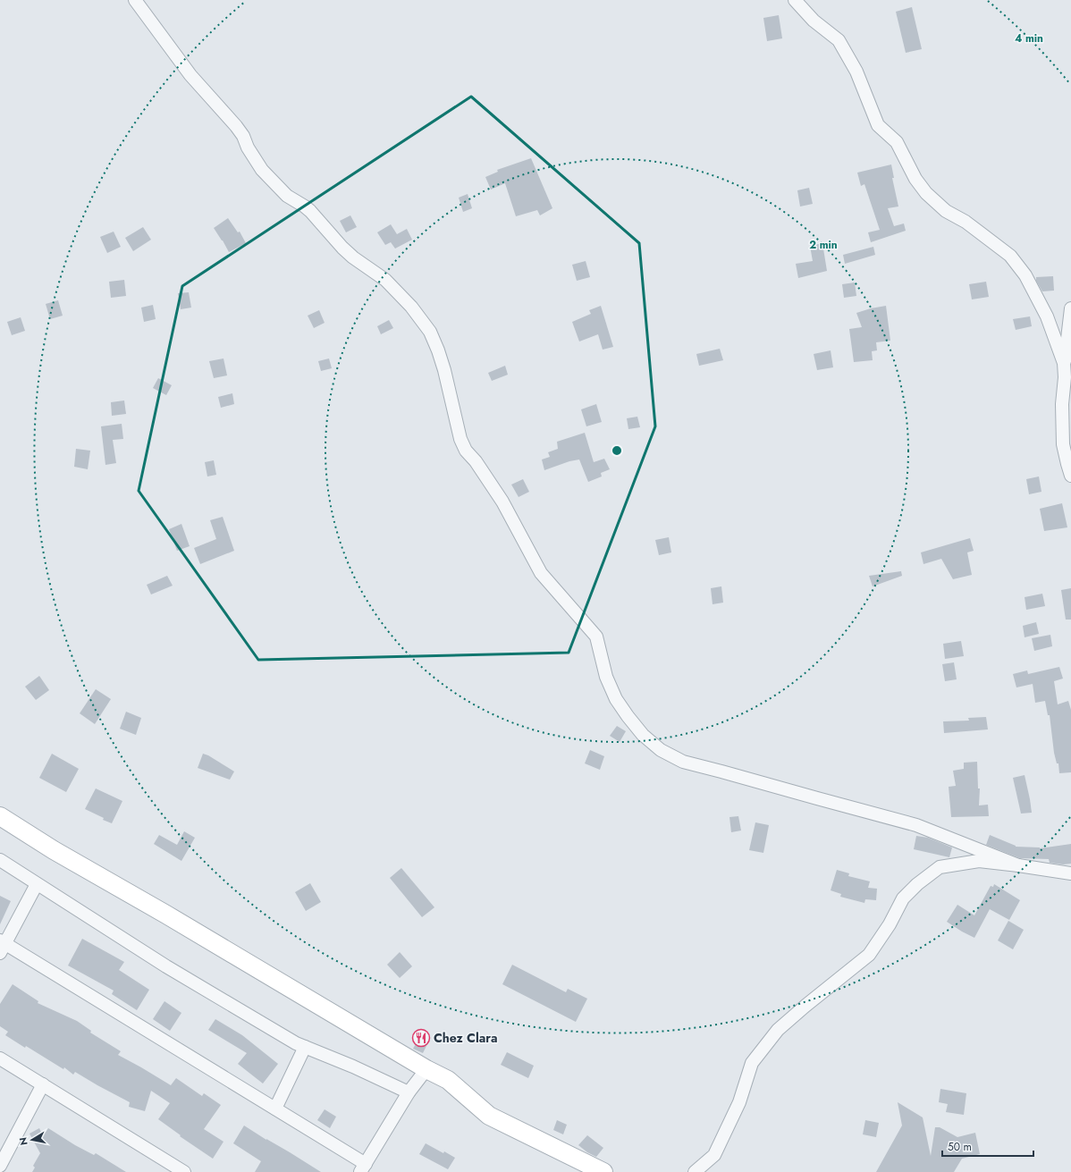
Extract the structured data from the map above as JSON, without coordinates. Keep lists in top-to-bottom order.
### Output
{
  "places": {
    "restaurant": ["Chez Clara"]
  },
  "scale_bar": "50 m",
  "north": "left",
  "rings": ["4 min", "2 min"]
}
